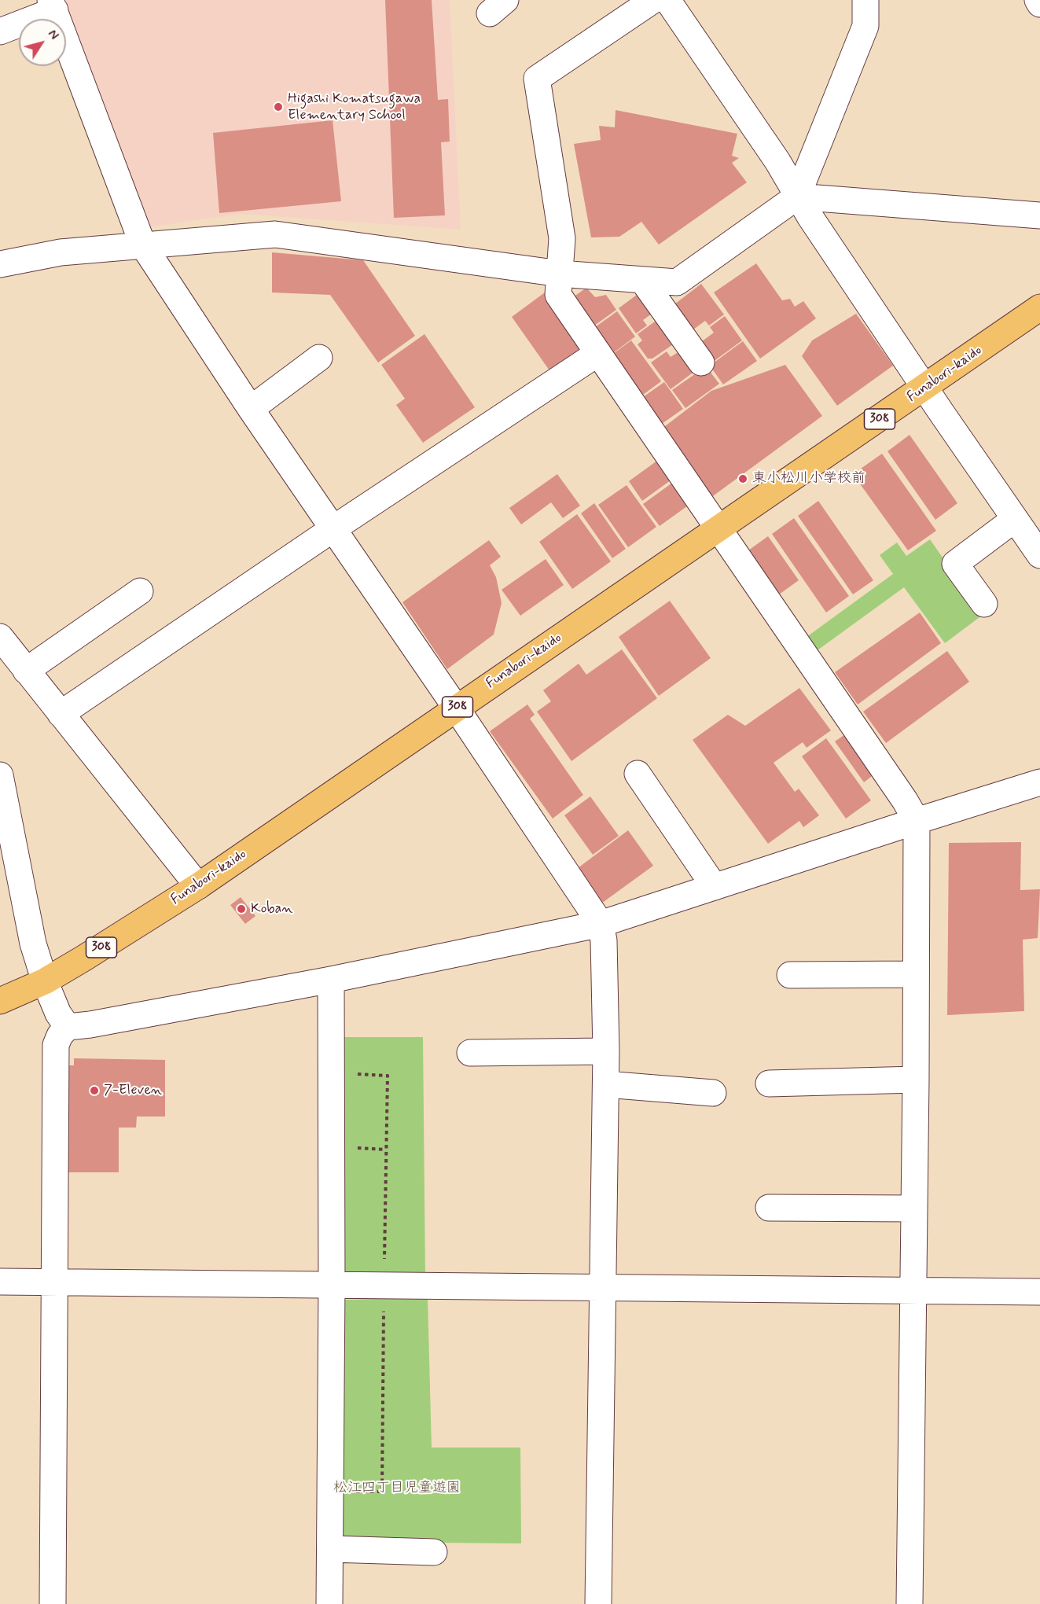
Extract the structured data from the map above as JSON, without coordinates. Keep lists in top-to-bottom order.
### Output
{
  "streets": {
    "main road": ["Funabori-kaido", "308"]
  },
  "parks": ["松江四丁目児童遊園"],
  "places": [
    "Higashi Komatsugawa Elementary School",
    "東小松川小学校前",
    "Koban",
    "7-Eleven"
  ],
  "north": "top right"
}
